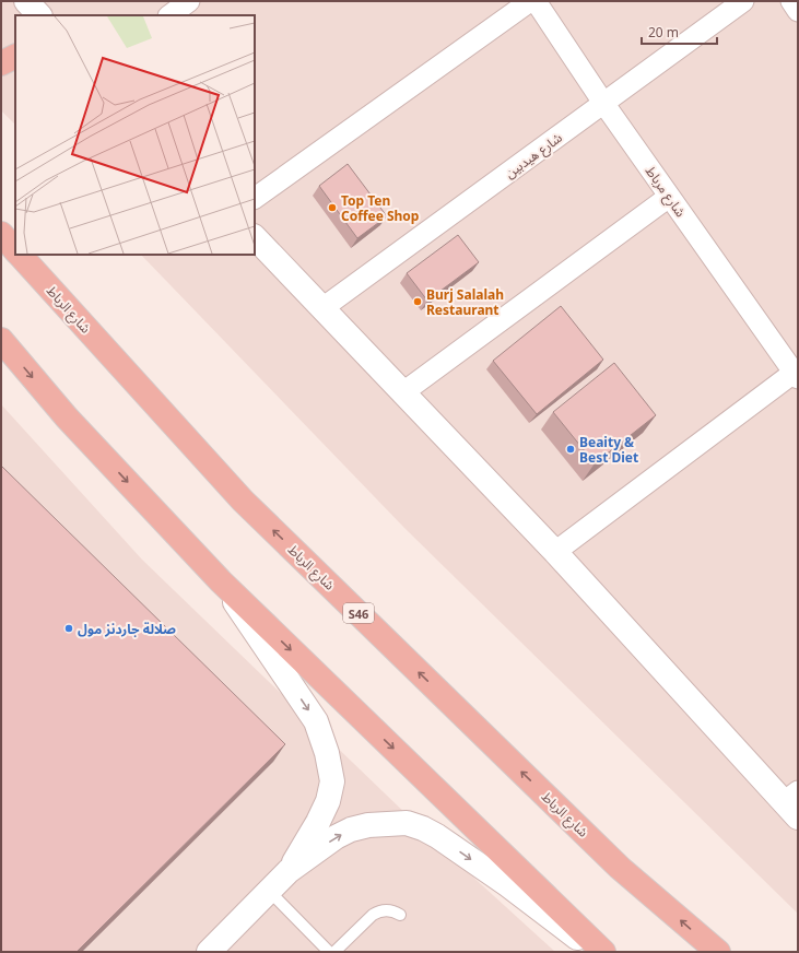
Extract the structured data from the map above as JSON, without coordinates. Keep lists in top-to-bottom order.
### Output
{
  "streets": {
    "highway": ["شارع الرباط", "S46"],
    "street": ["شارع هيدبين", "شارع مرباط"]
  },
  "crossings": [
    ["شارع هيدبين", "شارع مرباط"]
  ],
  "places": [
    "Top Ten Coffee Shop",
    "Burj Salalah Restaurant",
    "Beaity & Best Diet",
    "صلالة جاردنز مول"
  ],
  "scale_bar": "20 m"
}
